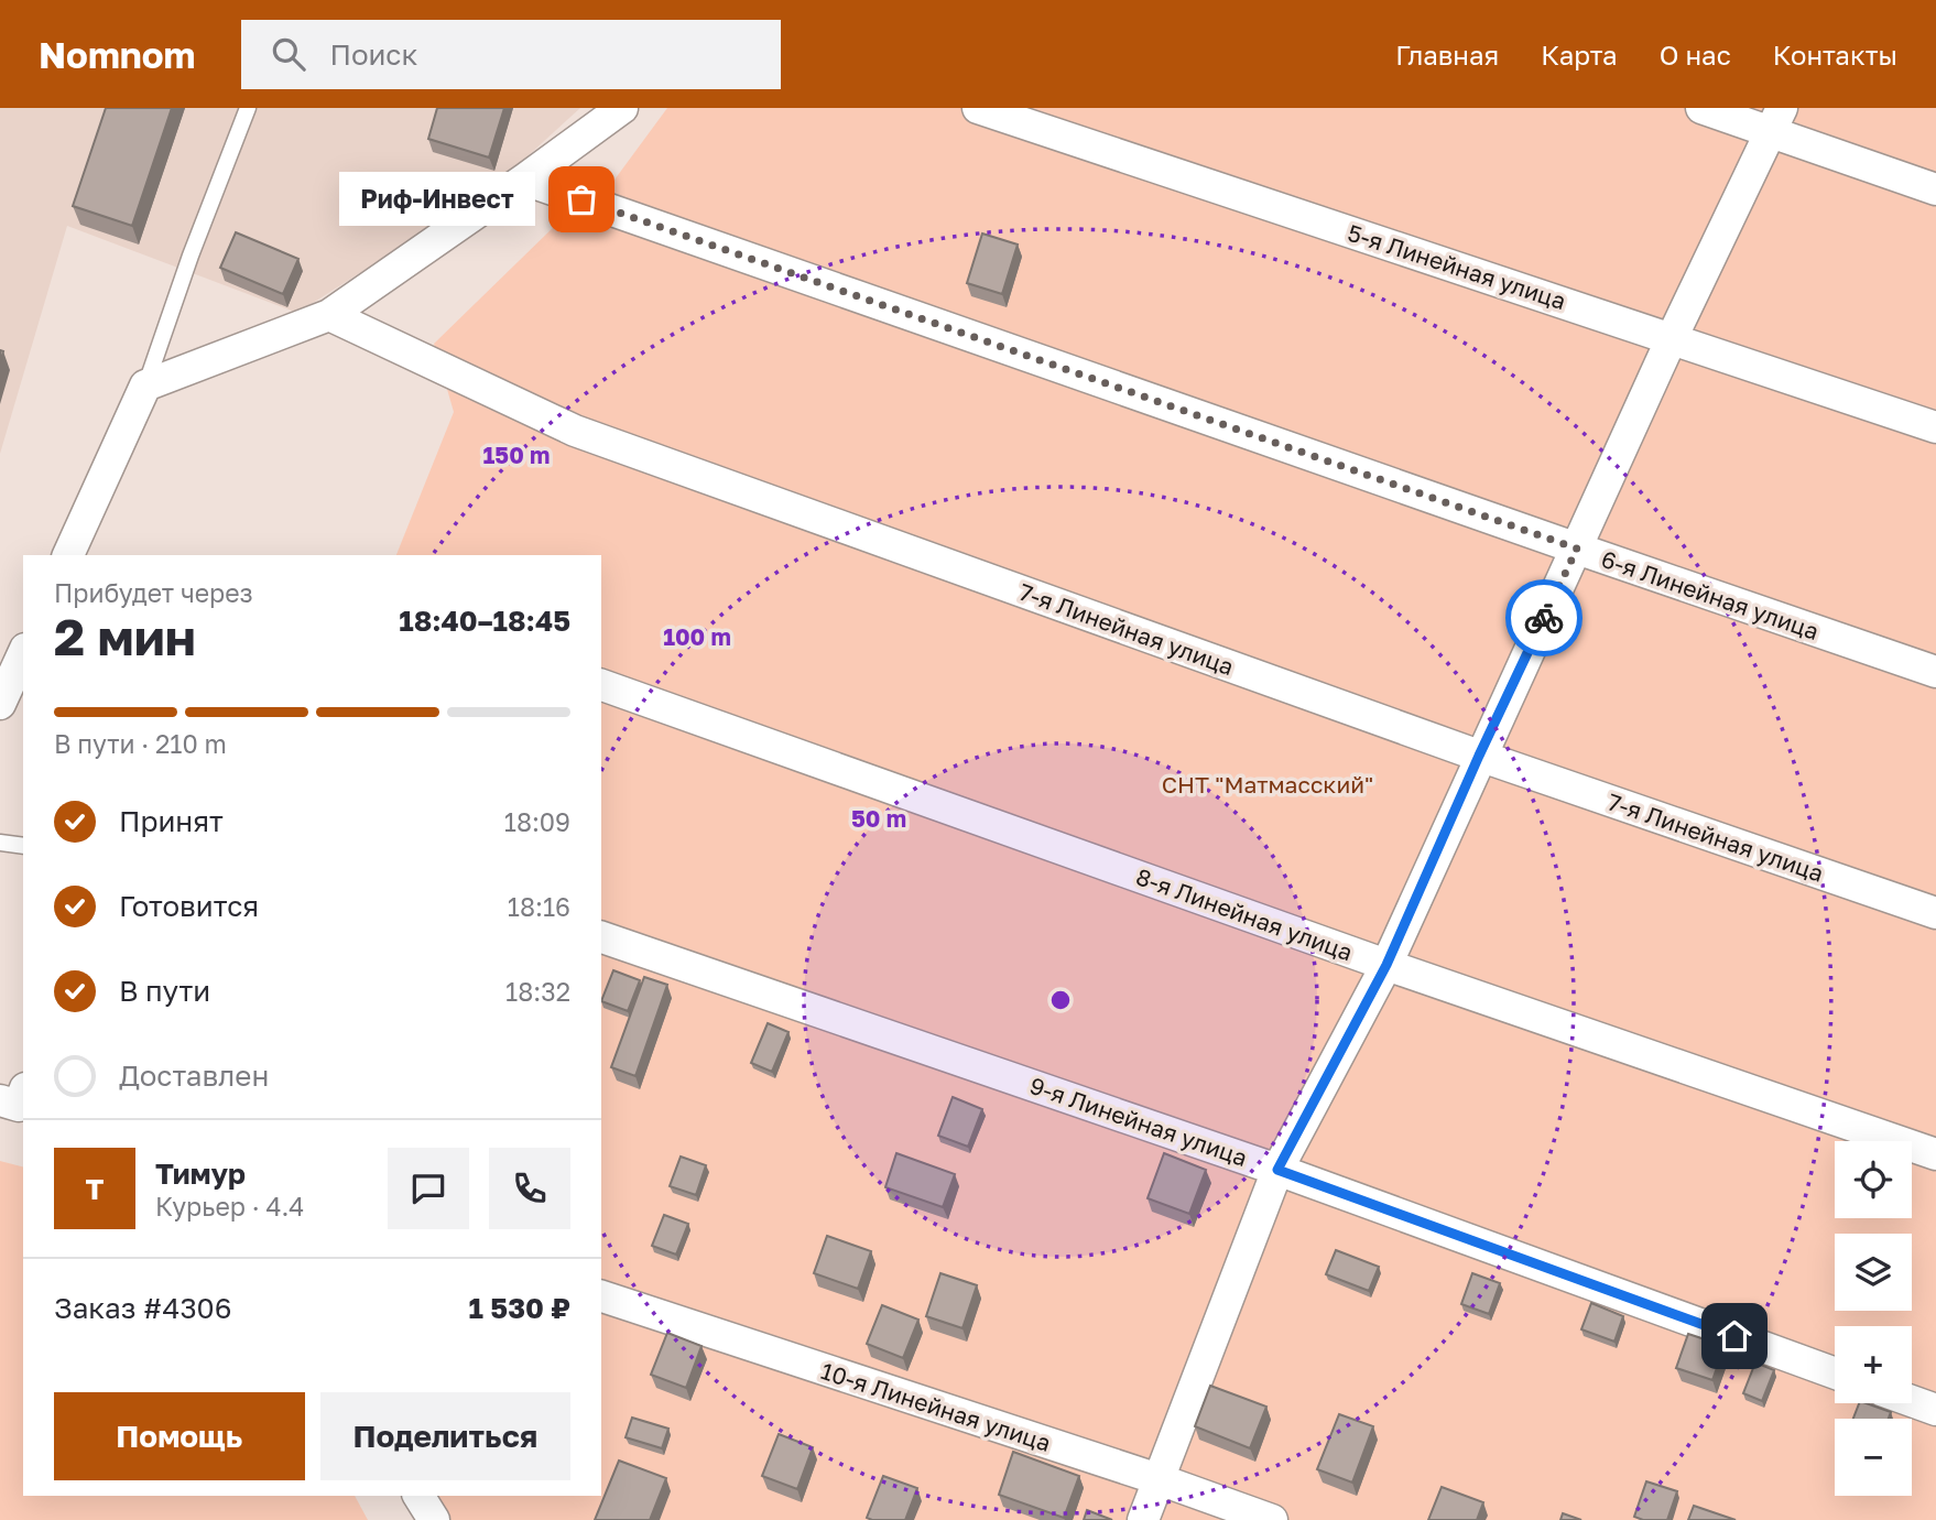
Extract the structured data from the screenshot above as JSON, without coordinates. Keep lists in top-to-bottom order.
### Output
{
  "streets": {
    "street": [
      "5-я Линейная улица",
      "6-я Линейная улица",
      "7-я Линейная улица",
      "8-я Линейная улица",
      "9-я Линейная улица",
      "10-я Линейная улица"
    ]
  },
  "parks": ["СНТ \"Матмасский\""],
  "places": ["Риф-Инвест"],
  "page": {
    "header": "Nomnom",
    "search": "Поиск",
    "nav": [
      "Главная",
      "Карта",
      "О нас",
      "Контакты"
    ],
    "bubble": "Риф-Инвест",
    "heading": ["2 мин", "Прибудет через", "18:40–18:45"],
    "panel": [
      "Тимур",
      "Курьер · 4.4",
      "Заказ #4306",
      "1 530 ₽"
    ],
    "bar": "В пути · 210 m",
    "list": [
      ["Принят", "18:09"],
      ["Готовится", "18:16"],
      ["В пути", "18:32"],
      "Доставлен"
    ],
    "map_buttons": ["+", "−"],
    "round": "Т",
    "buttons": ["Помощь", "Поделиться"]
  },
  "rings": ["150 m", "100 m", "50 m"]
}
